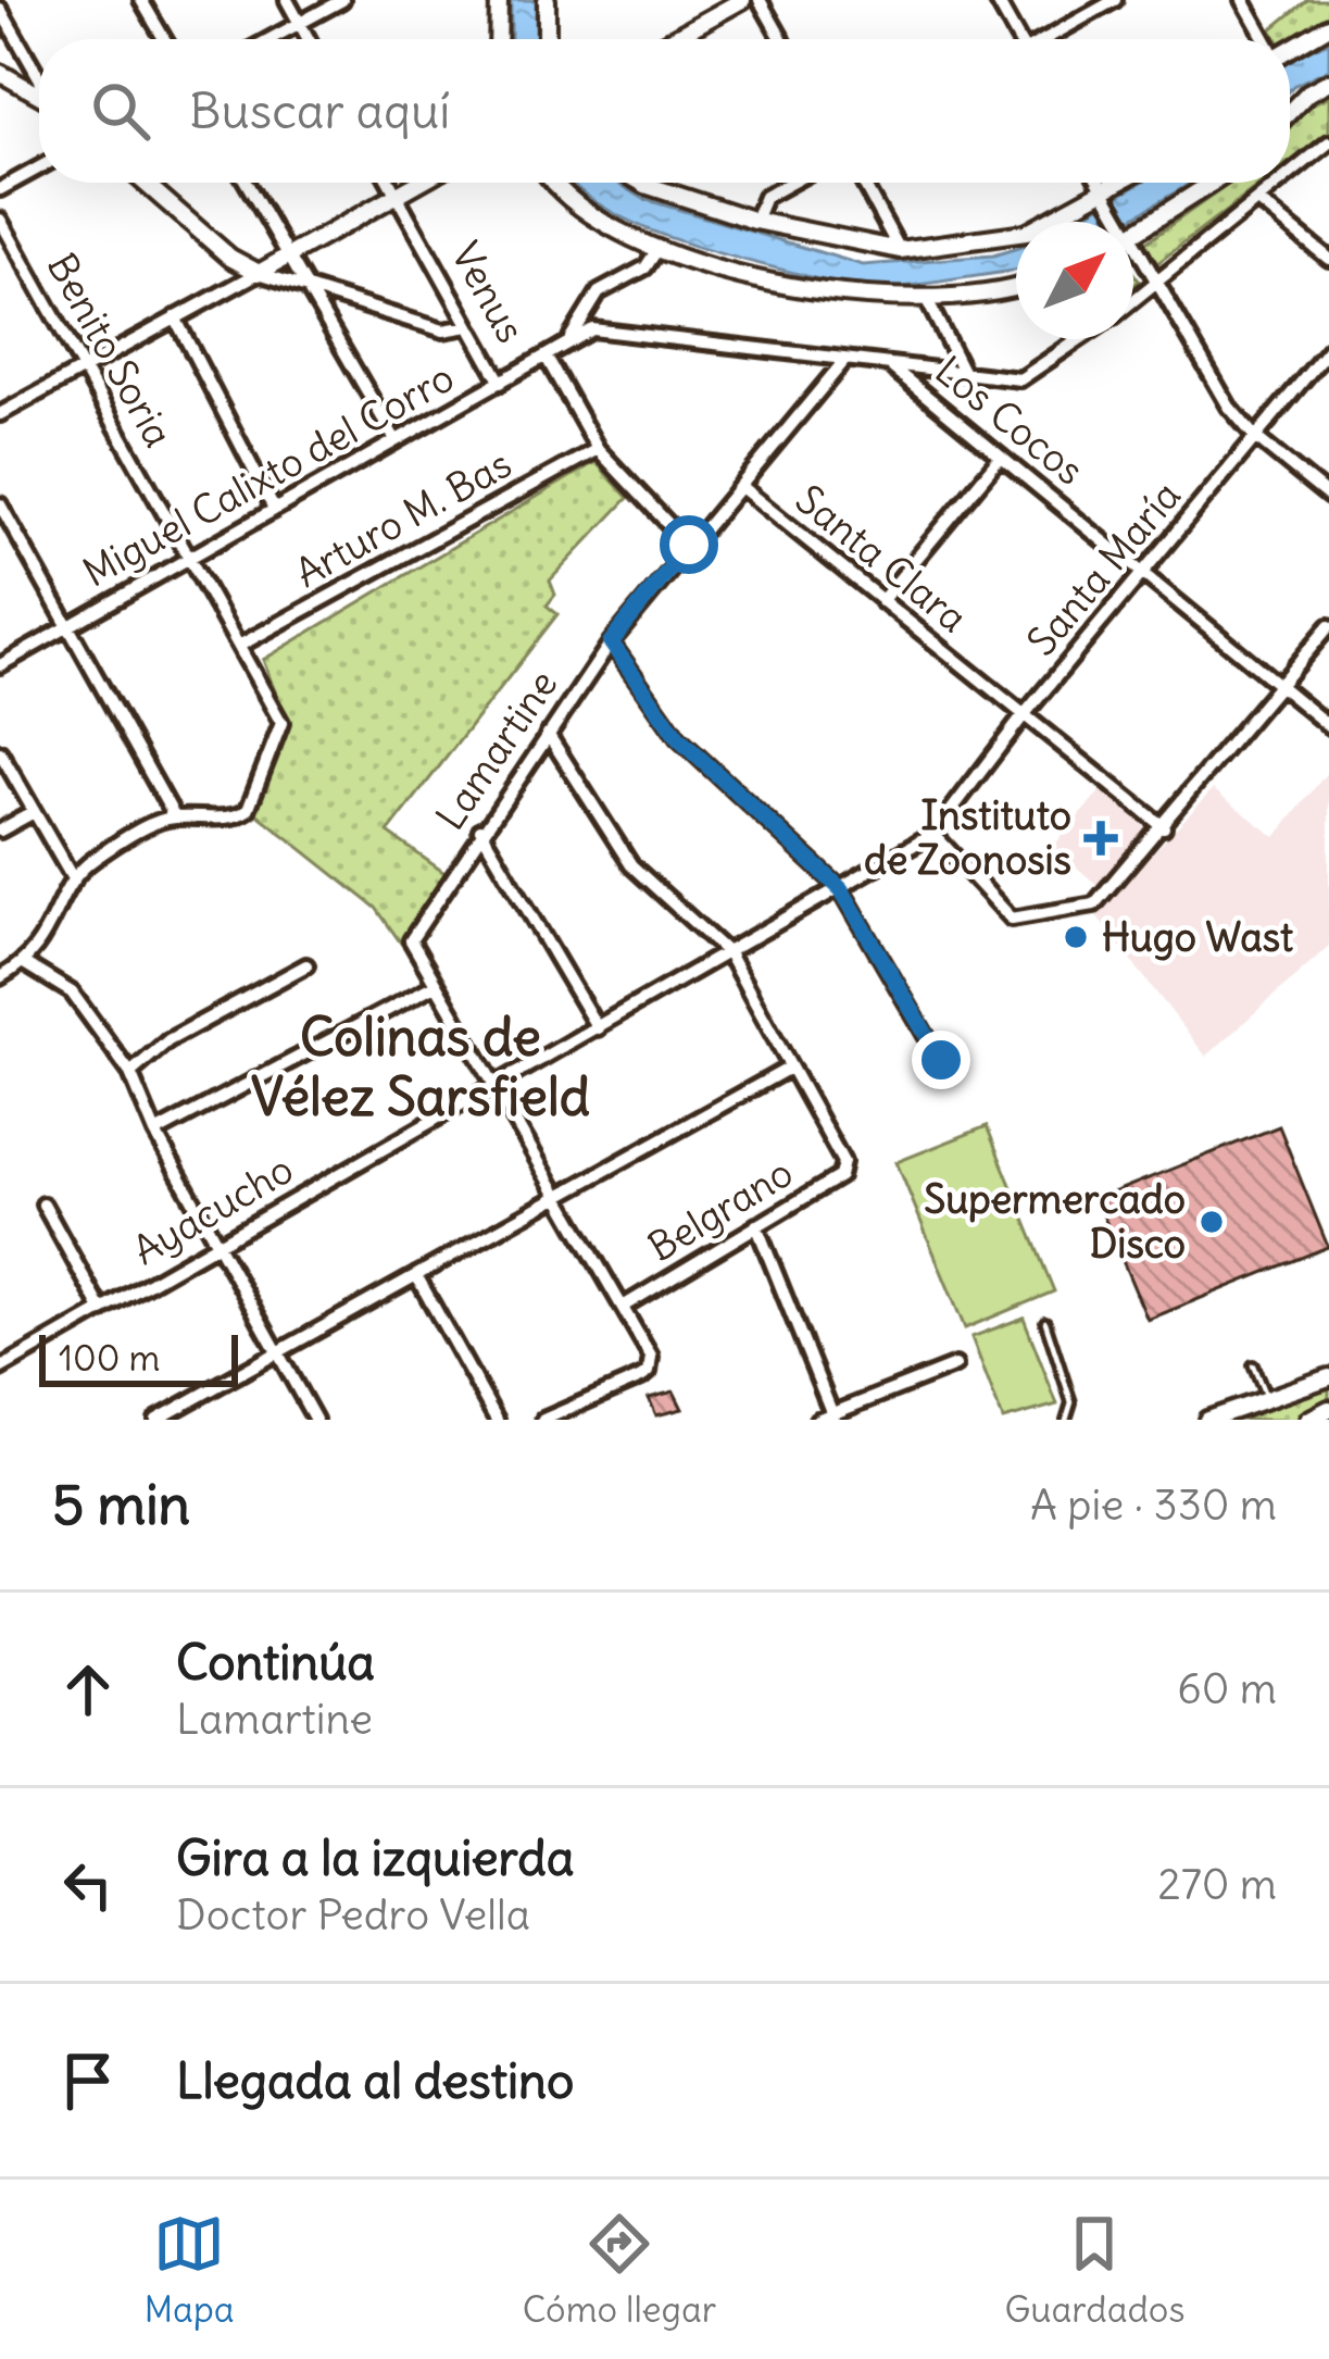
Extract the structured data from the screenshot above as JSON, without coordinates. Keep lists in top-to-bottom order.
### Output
{
  "streets": {
    "street": [
      "Venus",
      "Benito Soria",
      "Los Cocos",
      "Miguel Calixto del Corro",
      "Arturo M. Bas",
      "Santa Clara",
      "Santa María",
      "Lamartine",
      "Ayacucho",
      "Belgrano"
    ]
  },
  "crossings": [
    ["Venus", "Miguel Calixto del Corro"],
    ["Benito Soria", "Miguel Calixto del Corro"],
    ["Benito Soria", "Arturo M. Bas"],
    ["Los Cocos", "Miguel Calixto del Corro"],
    ["Los Cocos", "Santa María"],
    ["Miguel Calixto del Corro", "Lamartine"],
    ["Santa Clara", "Santa María"],
    ["Santa Clara", "Lamartine"],
    ["Santa María", "Ayacucho"]
  ],
  "districts": ["Colinas de Vélez Sarsfield"],
  "places": {
    "health": ["Instituto de Zoonosis"],
    "other": ["Hugo Wast", "Supermercado Disco"]
  },
  "scale_bar": "100 m",
  "north": "top right",
  "page": {
    "search": "Buscar aquí",
    "scale": "100 m",
    "heading": ["5 min", "A pie · 330 m"],
    "list": [
      ["Continúa", "Lamartine", "60 m"],
      ["Gira a la izquierda", "Doctor Pedro Vella", "270 m"],
      "Llegada al destino"
    ],
    "nav": ["Mapa", "Cómo llegar", "Guardados"]
  }
}
